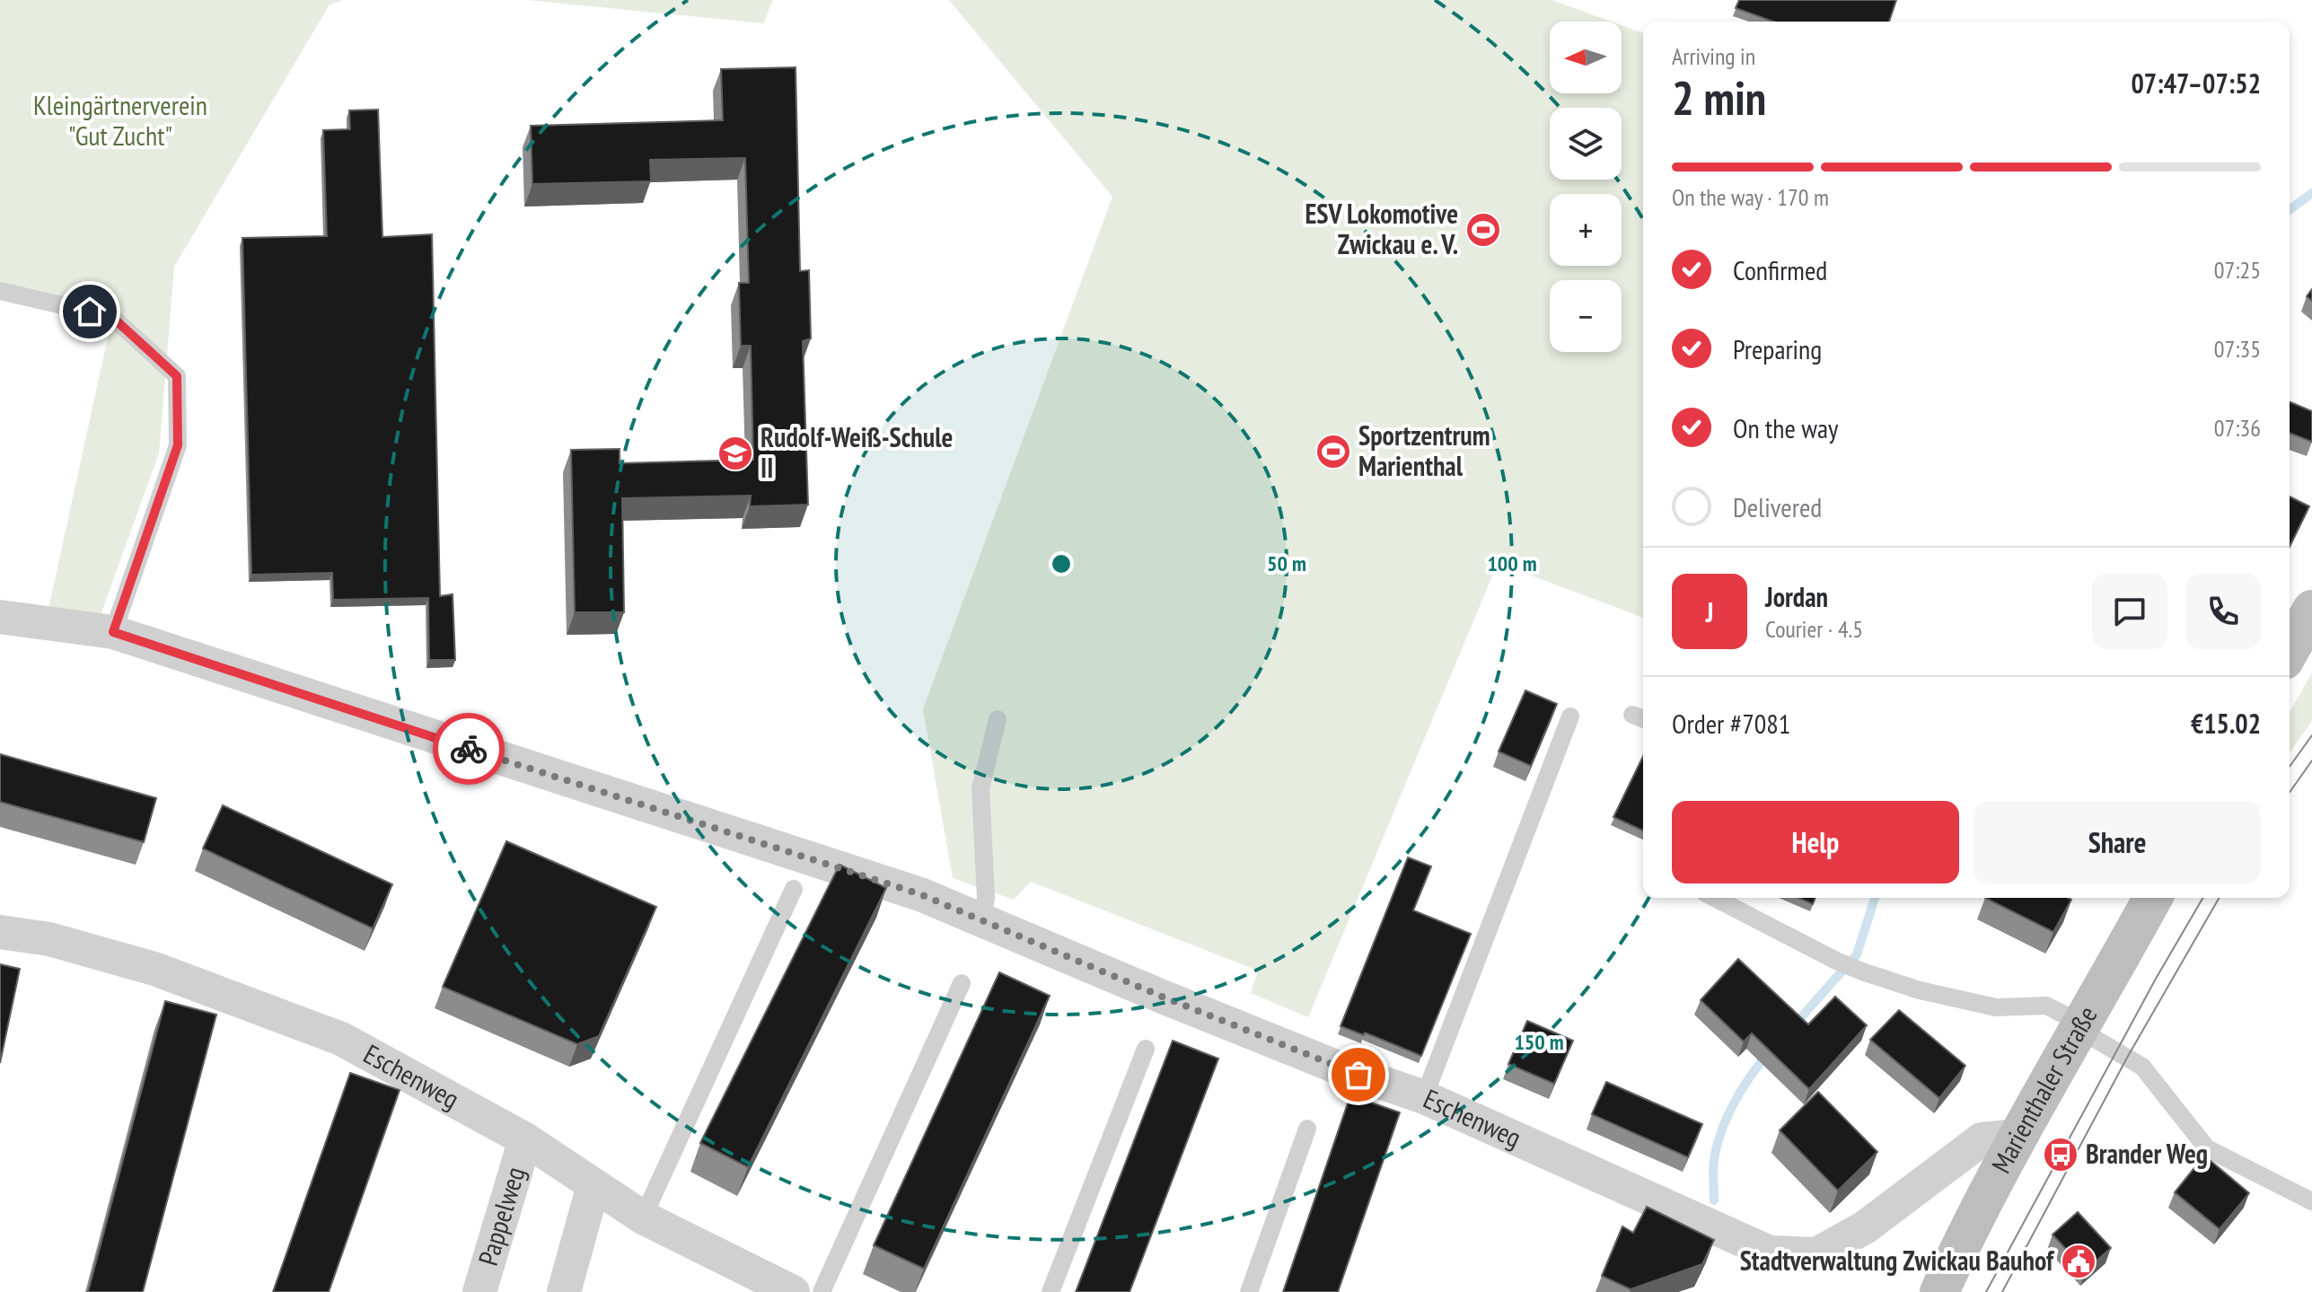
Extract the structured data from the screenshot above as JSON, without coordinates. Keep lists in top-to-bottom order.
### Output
{
  "streets": {
    "main road": ["Marienthaler Straße"],
    "street": ["Eschenweg", "Pappelweg"]
  },
  "crossings": [
    ["Eschenweg", "Marienthaler Straße"],
    ["Eschenweg", "Pappelweg"]
  ],
  "parks": ["Kleingärtnerverein \"Gut Zucht\""],
  "places": {
    "sports": ["ESV Lokomotive Zwickau e. V.", "Sportzentrum Marienthal"],
    "school or university": ["Rudolf-Weiß-Schule II"],
    "bus stop": ["Brander Weg"],
    "public building": ["Stadtverwaltung Zwickau Bauhof"]
  },
  "north": "left",
  "page": {
    "map_buttons": ["+", "−"],
    "heading": ["2 min", "Arriving in", "07:47–07:52"],
    "panel": [
      "Jordan",
      "Courier · 4.5",
      "Order #7081",
      "€15.02"
    ],
    "bar": "On the way · 170 m",
    "list": [
      ["Confirmed", "07:25"],
      ["Preparing", "07:35"],
      ["On the way", "07:36"],
      "Delivered"
    ],
    "round": "J",
    "buttons": ["Help", "Share"]
  },
  "rings": ["50 m", "100 m", "150 m"]
}
